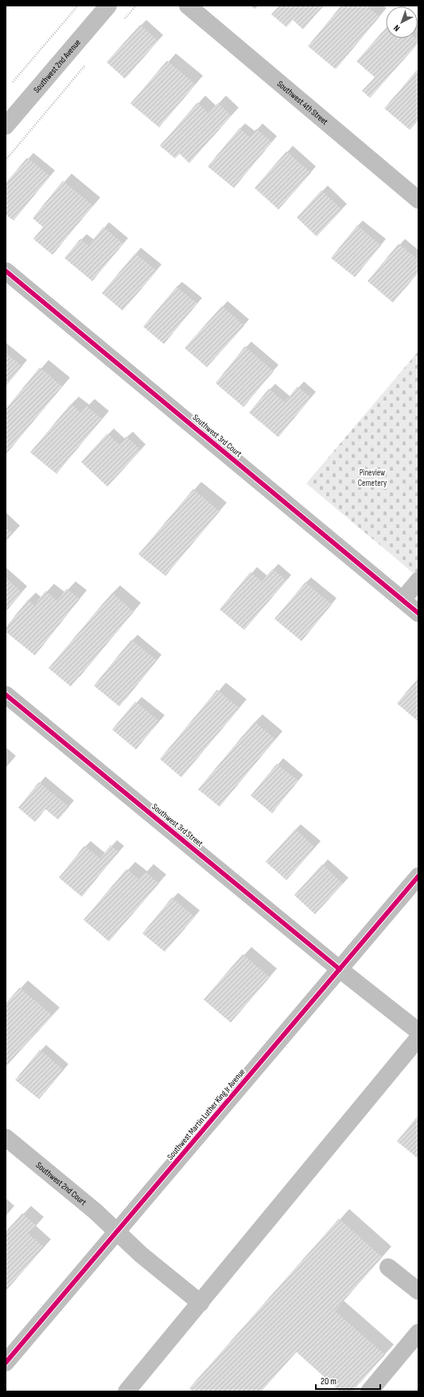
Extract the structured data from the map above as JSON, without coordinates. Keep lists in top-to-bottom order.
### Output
{
  "streets": {
    "street": [
      "Southwest 2nd Avenue",
      "Southwest 4th Street",
      "Southwest 3rd Court",
      "Southwest 3rd Street",
      "Southwest Martin Luther King Jr Avenue",
      "Southwest 2nd Court"
    ]
  },
  "crossings": [
    ["Southwest 3rd Street", "Southwest Martin Luther King Jr Avenue"],
    ["Southwest Martin Luther King Jr Avenue", "Southwest 2nd Court"]
  ],
  "parks": ["Pineview Cemetery"],
  "scale_bar": "20 m",
  "north": "bottom left"
}
